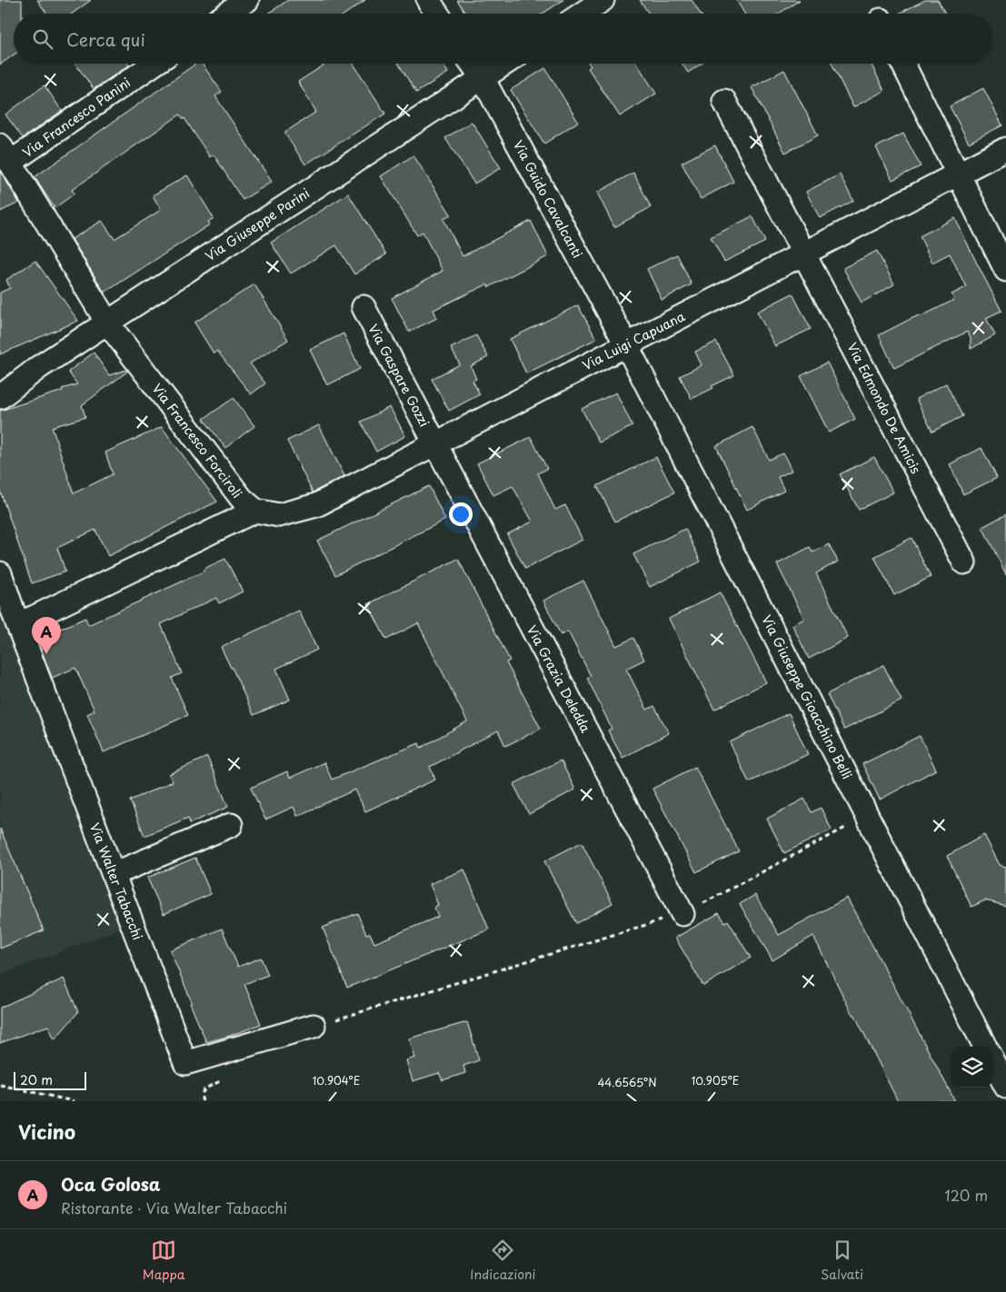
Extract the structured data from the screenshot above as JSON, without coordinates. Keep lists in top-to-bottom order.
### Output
{
  "streets": {
    "street": [
      "Via Francesco Panini",
      "Via Guido Cavalcanti",
      "Via Giuseppe Parini",
      "Via Luigi Capuana",
      "Via Gaspare Gozzi",
      "Via Edmondo De Amicis",
      "Via Francesco Forciroli",
      "Via Grazia Deledda",
      "Via Giuseppe Gioacchino Belli",
      "Via Walter Tabacchi"
    ]
  },
  "crossings": [
    ["Via Francesco Panini", "Via Francesco Forciroli"],
    ["Via Guido Cavalcanti", "Via Giuseppe Parini"],
    ["Via Guido Cavalcanti", "Via Luigi Capuana"],
    ["Via Guido Cavalcanti", "Via Giuseppe Gioacchino Belli"],
    ["Via Giuseppe Parini", "Via Francesco Forciroli"],
    ["Via Luigi Capuana", "Via Gaspare Gozzi"],
    ["Via Luigi Capuana", "Via Edmondo De Amicis"],
    ["Via Luigi Capuana", "Via Francesco Forciroli"],
    ["Via Luigi Capuana", "Via Grazia Deledda"],
    ["Via Luigi Capuana", "Via Giuseppe Gioacchino Belli"],
    ["Via Gaspare Gozzi", "Via Grazia Deledda"]
  ],
  "scale_bar": "20 m",
  "page": {
    "search": "Cerca qui",
    "pins": "A",
    "scale": "20 m",
    "heading": "Vicino",
    "list": [
      {
        "mark": "A",
        "name": "Oca Golosa",
        "note": "Ristorante · Via Walter Tabacchi",
        "value": "120 m"
      }
    ],
    "nav": ["Mappa", "Indicazioni", "Salvati"]
  },
  "coordinates": ["10.904°E", "10.905°E", "44.6565°N"]
}
